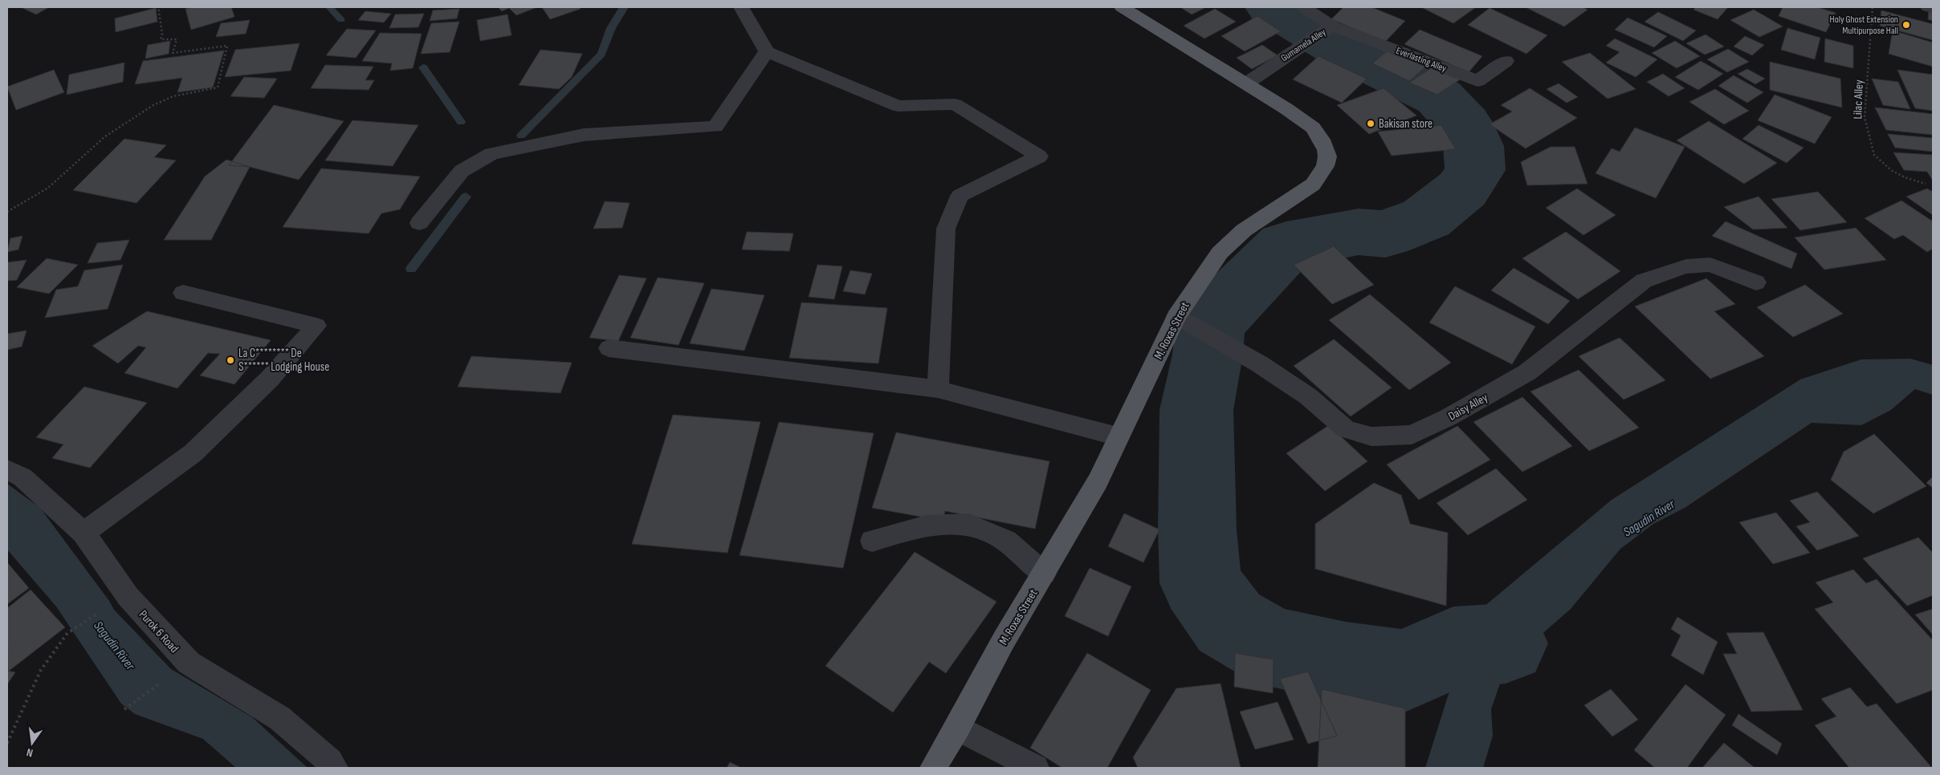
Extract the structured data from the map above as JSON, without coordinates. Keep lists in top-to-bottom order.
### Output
{
  "streets": {
    "main road": ["M. Roxas Street"],
    "street": [
      "Gumamela Alley",
      "Everlasting Alley",
      "Daisy Alley",
      "Purok 6 Road"
    ],
    "path": ["Lilac Alley"]
  },
  "crossings": [
    ["Gumamela Alley", "Everlasting Alley"],
    ["Gumamela Alley", "M. Roxas Street"],
    ["M. Roxas Street", "Daisy Alley"]
  ],
  "water": ["Sagudin River"],
  "places": ["Holy Ghost Extension Multipurpose Hall", "Bakisan store", "La C******** De S****** Lodging House"],
  "north": "bottom"
}
